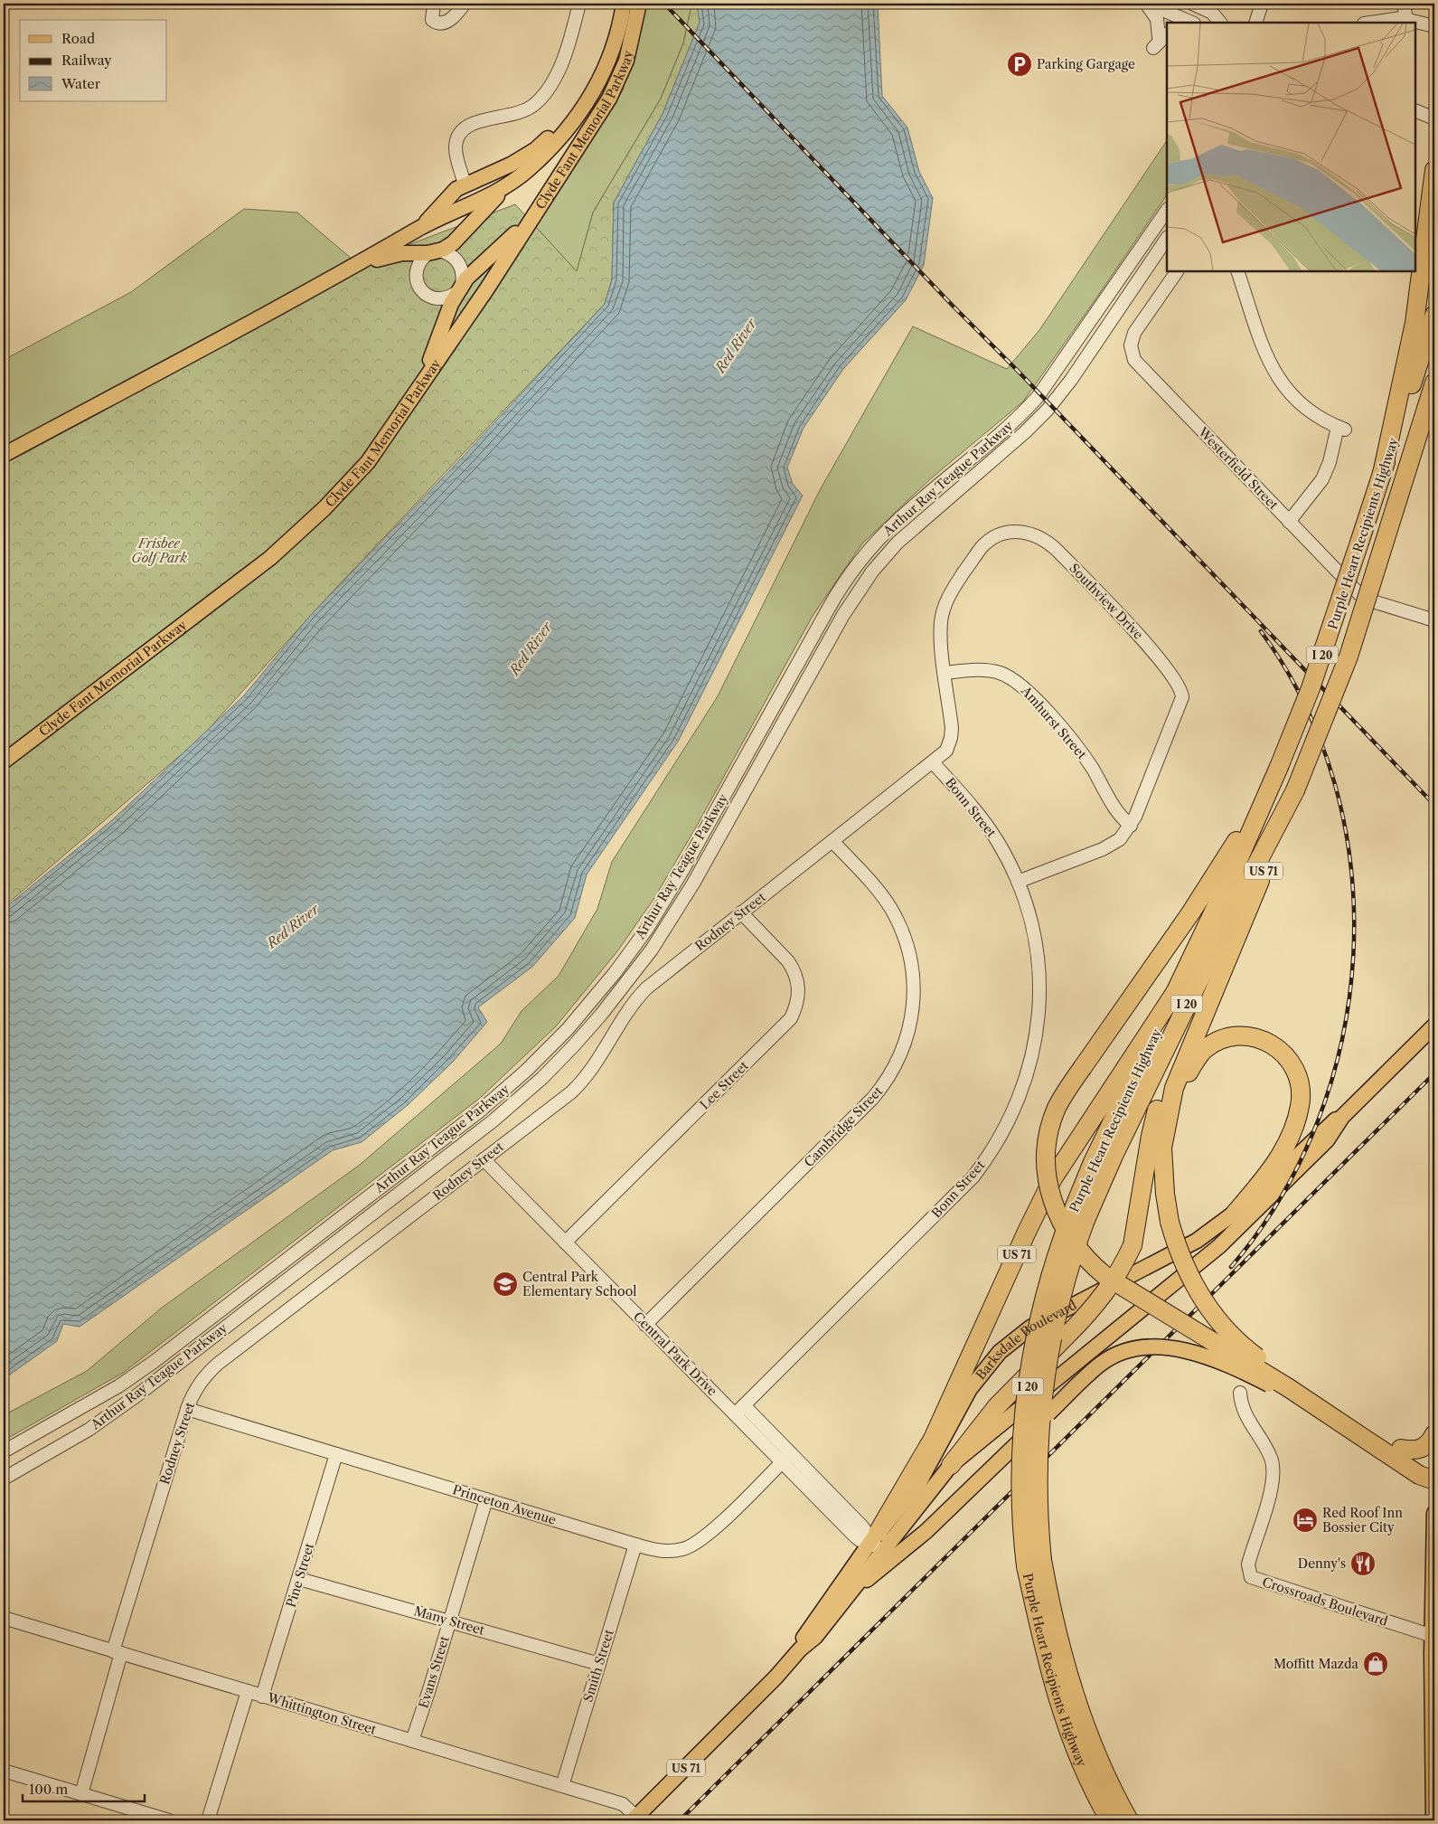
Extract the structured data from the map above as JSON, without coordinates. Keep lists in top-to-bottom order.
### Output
{
  "streets": {
    "highway": ["Purple Heart Recipients Highway", "I 20", "US 71"],
    "main road": ["Clyde Fant Memorial Parkway", "Barksdale Boulevard"],
    "street": [
      "Westerfield Street",
      "Arthur Ray Teague Parkway",
      "Southview Drive",
      "Amhurst Street",
      "Bonn Street",
      "Rodney Street",
      "Lee Street",
      "Cambridge Street",
      "Central Park Drive",
      "Princeton Avenue",
      "Pine Street",
      "Crossroads Boulevard",
      "Many Street",
      "Smith Street",
      "Evans Street",
      "Whittington Street"
    ]
  },
  "crossings": [
    ["Purple Heart Recipients Highway", "US 71"],
    ["Southview Drive", "Amhurst Street"],
    ["Southview Drive", "Bonn Street"],
    ["Southview Drive", "Rodney Street"],
    ["Bonn Street", "Rodney Street"],
    ["Bonn Street", "Central Park Drive"],
    ["US 71", "Barksdale Boulevard"],
    ["US 71", "Central Park Drive"],
    ["Rodney Street", "Lee Street"],
    ["Rodney Street", "Cambridge Street"],
    ["Rodney Street", "Central Park Drive"],
    ["Rodney Street", "Princeton Avenue"],
    ["Rodney Street", "Whittington Street"],
    ["Lee Street", "Central Park Drive"],
    ["Cambridge Street", "Central Park Drive"],
    ["Barksdale Boulevard", "Central Park Drive"],
    ["Barksdale Boulevard", "Whittington Street"],
    ["Central Park Drive", "Princeton Avenue"],
    ["Princeton Avenue", "Pine Street"],
    ["Princeton Avenue", "Smith Street"],
    ["Princeton Avenue", "Evans Street"],
    ["Pine Street", "Many Street"],
    ["Pine Street", "Whittington Street"],
    ["Many Street", "Smith Street"],
    ["Many Street", "Evans Street"],
    ["Smith Street", "Whittington Street"],
    ["Evans Street", "Whittington Street"]
  ],
  "water": ["Red River"],
  "parks": ["Frisbee Golf Park"],
  "places": {
    "parking": ["Parking Gargage"],
    "school or university": ["Central Park Elementary School"],
    "hotel": ["Red Roof Inn Bossier City"],
    "restaurant": ["Denny's"],
    "shop": ["Moffitt Mazda"]
  },
  "legend": ["Road", "Railway", "Water"],
  "scale_bar": "100 m"
}
